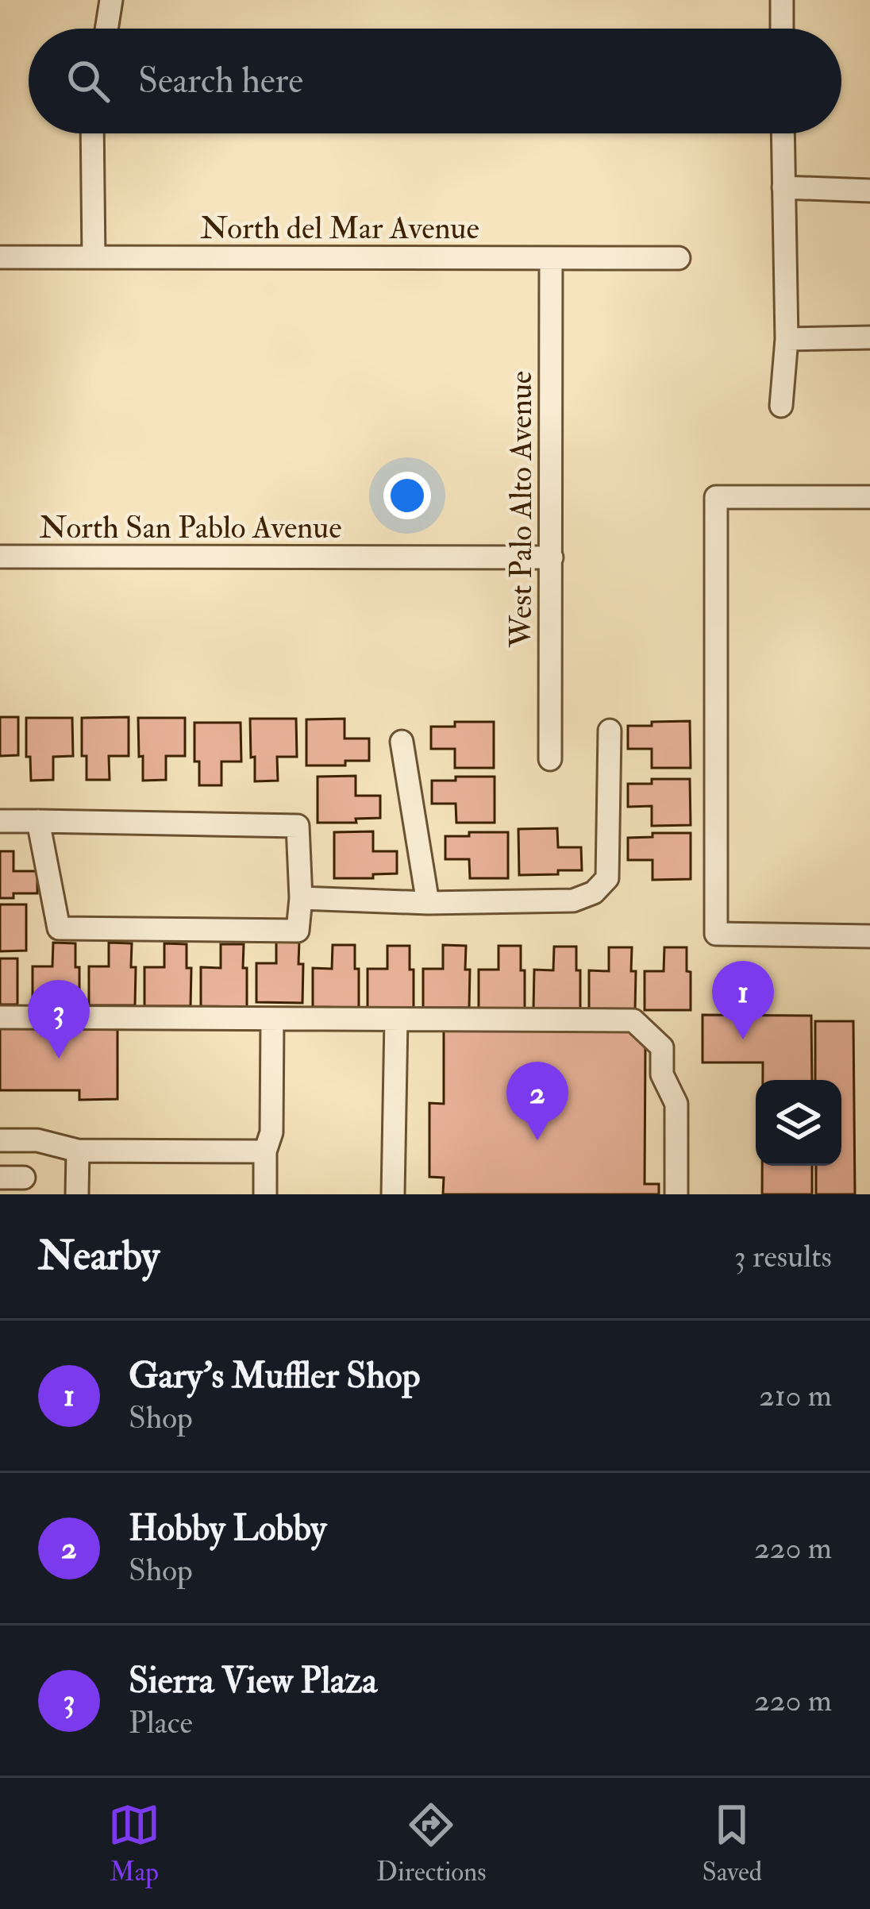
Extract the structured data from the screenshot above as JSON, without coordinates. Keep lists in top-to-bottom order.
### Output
{
  "streets": {
    "street": ["North del Mar Avenue", "West Palo Alto Avenue", "North San Pablo Avenue"]
  },
  "crossings": [
    ["North del Mar Avenue", "West Palo Alto Avenue"],
    ["West Palo Alto Avenue", "North San Pablo Avenue"]
  ],
  "page": {
    "search": "Search here",
    "pins": ["1", "3", "2"],
    "heading": ["Nearby", "3 results"],
    "list": [
      {
        "mark": "1",
        "name": "Gary's Muffler Shop",
        "note": "Shop",
        "value": "210 m"
      },
      {
        "mark": "2",
        "name": "Hobby Lobby",
        "note": "Shop",
        "value": "220 m"
      },
      {
        "mark": "3",
        "name": "Sierra View Plaza",
        "note": "Place",
        "value": "220 m"
      }
    ],
    "nav": ["Map", "Directions", "Saved"]
  }
}
